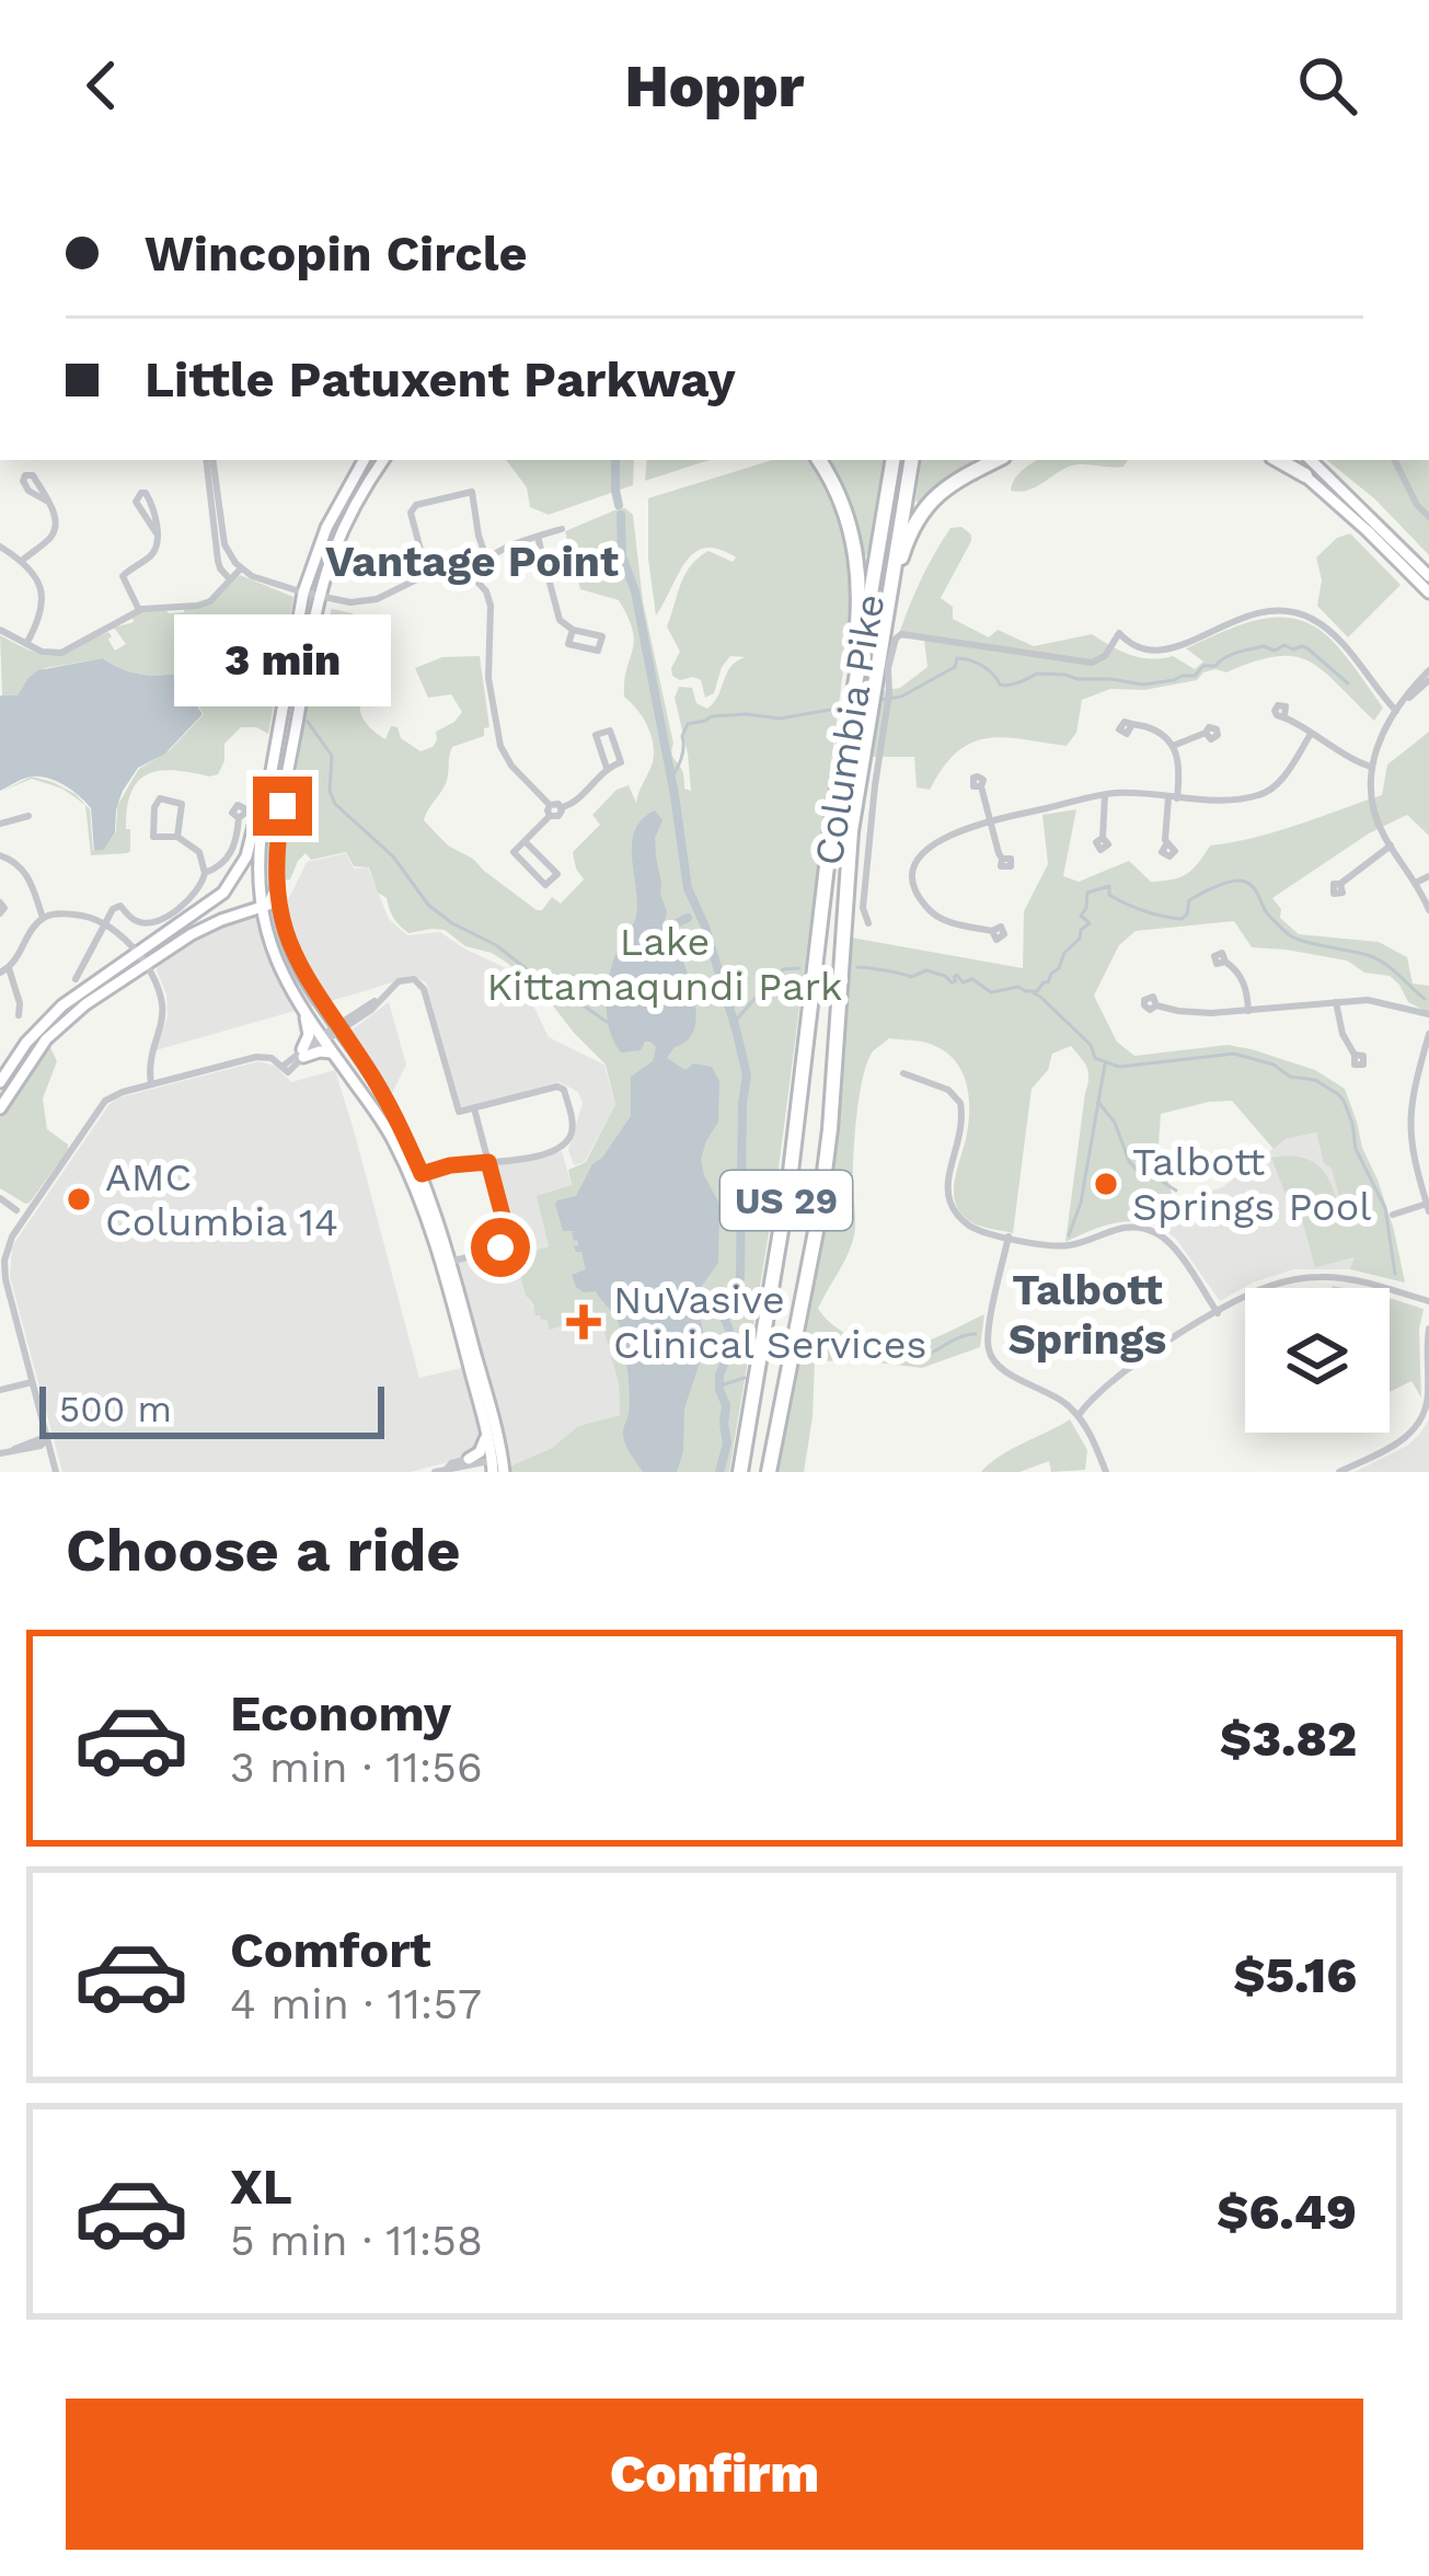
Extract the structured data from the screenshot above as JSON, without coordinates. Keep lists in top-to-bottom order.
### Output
{
  "streets": {
    "highway": ["Columbia Pike", "US 29"]
  },
  "districts": ["Vantage Point", "Talbott Springs"],
  "parks": ["Lake Kittamaqundi Park"],
  "places": {
    "other": ["Talbott Springs Pool", "AMC Columbia 14"],
    "health": ["NuVasive Clinical Services"]
  },
  "scale_bar": "500 m",
  "page": {
    "header": "Hoppr",
    "banner": ["Wincopin Circle", "Little Patuxent Parkway"],
    "bubble": "3 min",
    "scale": "500 m",
    "heading": "Choose a ride",
    "list": [
      {
        "name": "Economy",
        "note": "3 min · 11:56",
        "value": "$3.82"
      },
      {
        "name": "Comfort",
        "note": "4 min · 11:57",
        "value": "$5.16"
      },
      {
        "name": "XL",
        "note": "5 min · 11:58",
        "value": "$6.49"
      }
    ],
    "buttons": "Confirm"
  }
}
